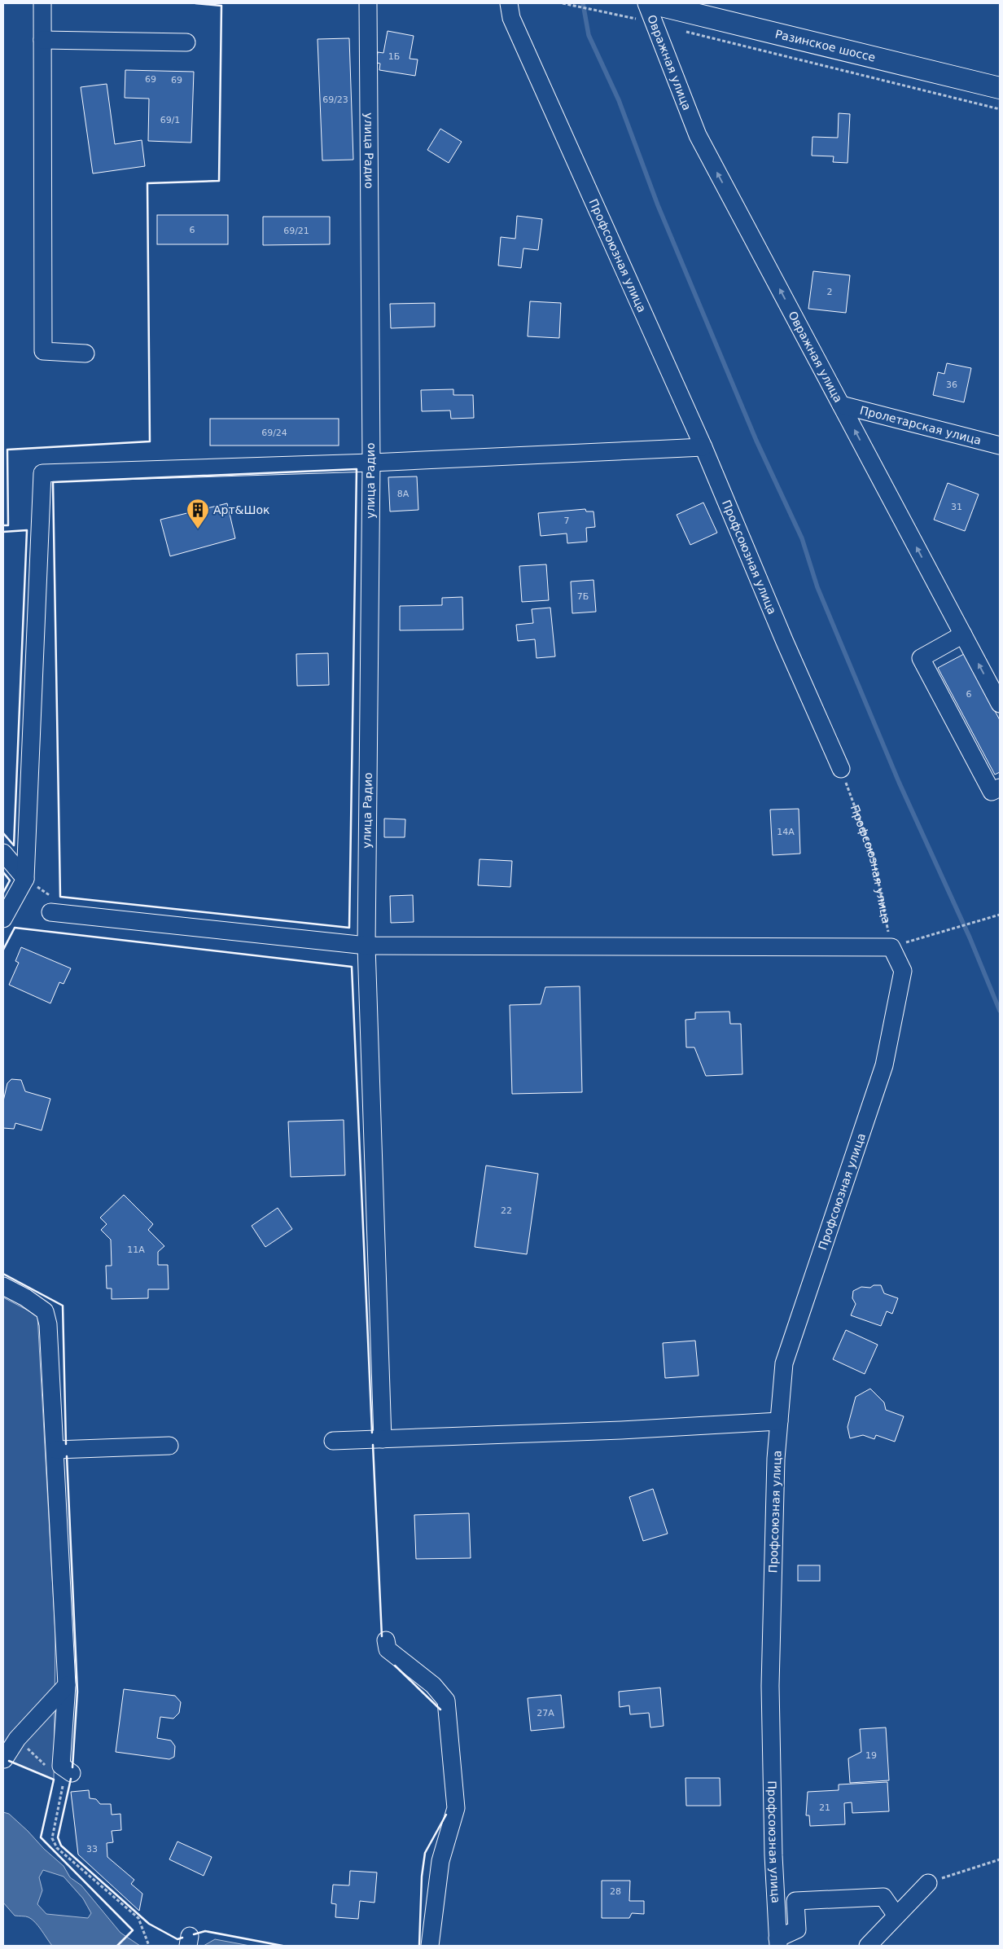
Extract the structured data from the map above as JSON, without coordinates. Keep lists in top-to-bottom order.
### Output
{
  "streets": {
    "main road": ["Разинское шоссе"],
    "street": [
      "Овражная улица",
      "улица Радио",
      "Профсоюзная улица",
      "Пролетарская улица"
    ]
  },
  "crossings": [
    ["Разинское шоссе", "Овражная улица"],
    ["Овражная улица", "Пролетарская улица"]
  ],
  "one_way": ["Овражная улица"],
  "places": {
    "building": ["Арт&Шок"]
  },
  "house_numbers": [
    "1Б",
    "69",
    "69",
    "69/23",
    "69/1",
    "6",
    "69/21",
    "2",
    "36",
    "69/24",
    "8А",
    "31",
    "7",
    "7Б",
    "6",
    "14А",
    "22",
    "11А",
    "27А",
    "19",
    "21",
    "33",
    "28"
  ]
}
